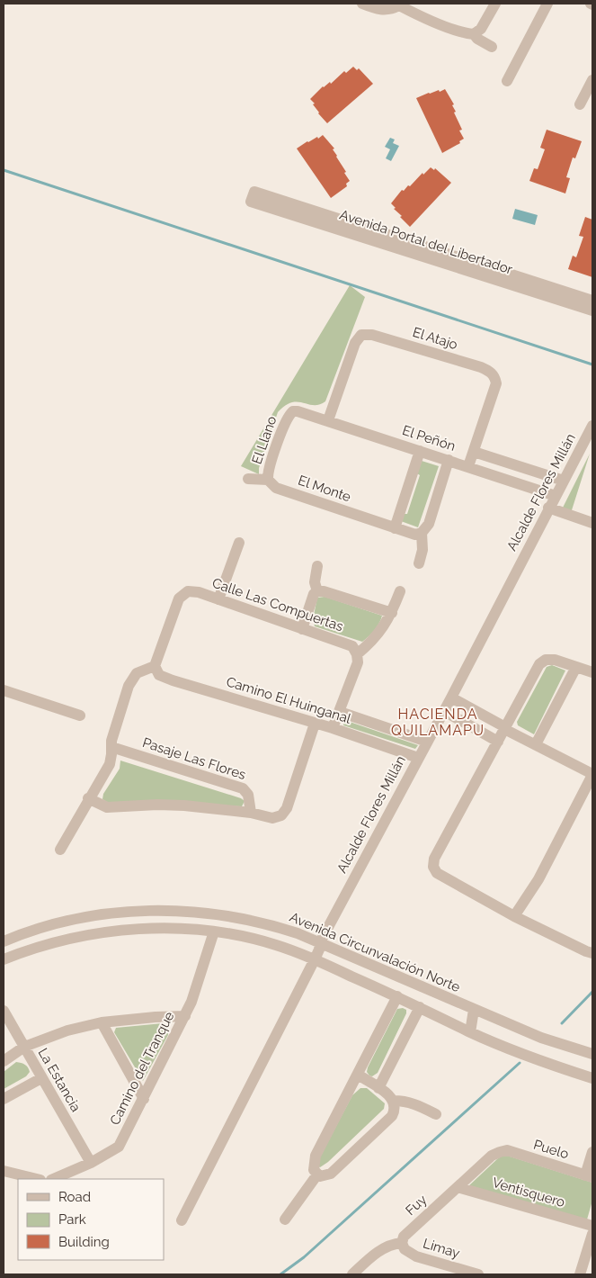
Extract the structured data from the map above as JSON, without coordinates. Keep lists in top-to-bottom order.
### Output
{
  "streets": {
    "street": [
      "Avenida Portal del Libertador",
      "El Atajo",
      "El Peñón",
      "El Llano",
      "El Monte",
      "Alcalde Flores Millán",
      "Calle Las Compuertas",
      "Camino El Huinganal",
      "Pasaje Las Flores",
      "Avenida Circunvalación Norte",
      "Camino del Tranque",
      "La Estancia",
      "Puelo",
      "Ventisquero",
      "Fuy",
      "Limay"
    ]
  },
  "crossings": [
    ["El Atajo", "El Peñón"],
    ["El Peñón", "El Llano"],
    ["El Peñón", "Alcalde Flores Millán"],
    ["El Llano", "El Monte"],
    ["Alcalde Flores Millán", "Camino El Huinganal"],
    ["Alcalde Flores Millán", "Avenida Circunvalación Norte"],
    ["Calle Las Compuertas", "Camino El Huinganal"],
    ["Camino del Tranque", "La Estancia"],
    ["Puelo", "Fuy"],
    ["Ventisquero", "Fuy"],
    ["Fuy", "Limay"]
  ],
  "districts": ["HACIENDA QUILAMAPU"],
  "legend": ["Road", "Park", "Building"]
}
